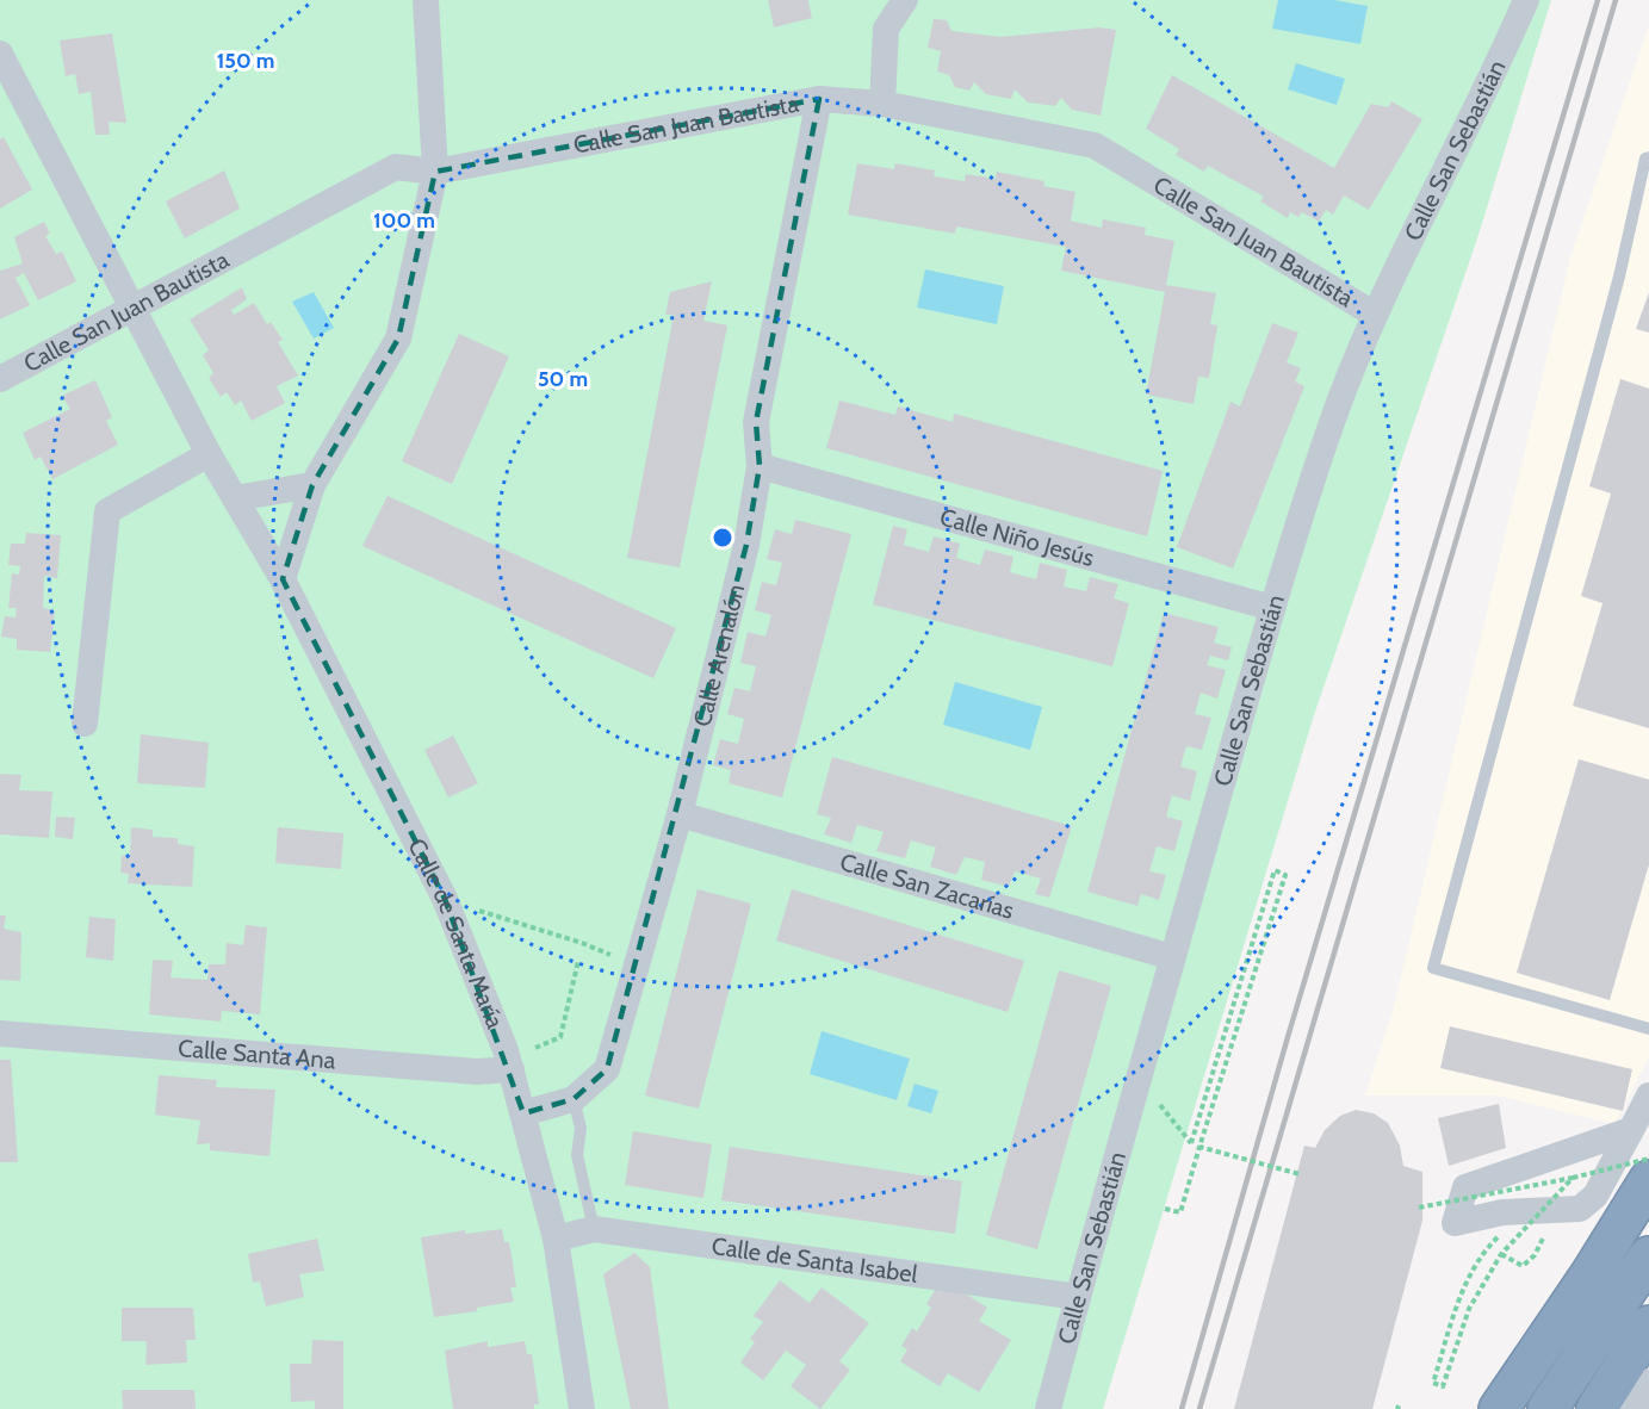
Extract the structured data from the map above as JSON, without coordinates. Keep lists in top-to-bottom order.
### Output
{
  "streets": {
    "street": [
      "Calle San Juan Bautista",
      "Calle San Sebastián",
      "Calle Niño Jesús",
      "Calle Arenalón",
      "Calle San Zacarías",
      "Calle de Santa María",
      "Calle Santa Ana",
      "Calle de Santa Isabel"
    ]
  },
  "crossings": [
    ["Calle San Juan Bautista", "Calle San Sebastián"],
    ["Calle San Juan Bautista", "Calle Arenalón"],
    ["Calle San Juan Bautista", "Calle de Santa María"],
    ["Calle San Sebastián", "Calle Niño Jesús"],
    ["Calle San Sebastián", "Calle San Zacarías"],
    ["Calle San Sebastián", "Calle de Santa Isabel"],
    ["Calle Niño Jesús", "Calle Arenalón"],
    ["Calle Arenalón", "Calle San Zacarías"],
    ["Calle Arenalón", "Calle de Santa María"],
    ["Calle de Santa María", "Calle Santa Ana"],
    ["Calle de Santa María", "Calle de Santa Isabel"]
  ],
  "rings": ["150 m", "100 m", "50 m"]
}
